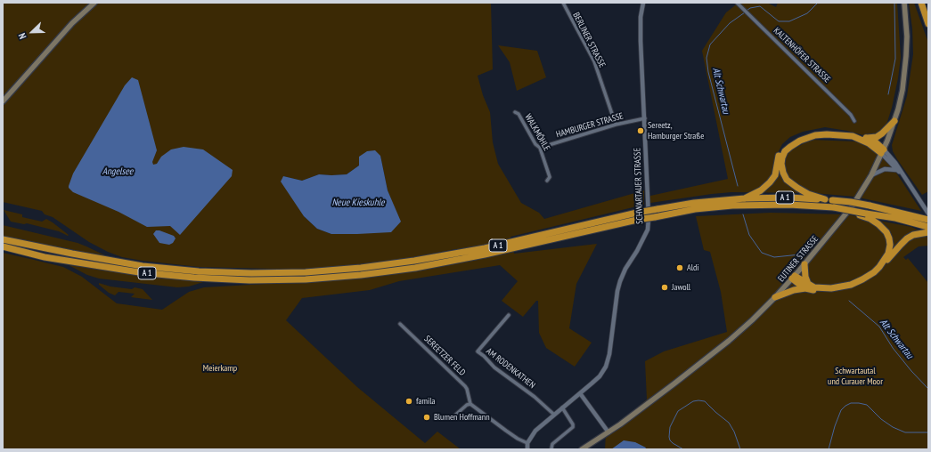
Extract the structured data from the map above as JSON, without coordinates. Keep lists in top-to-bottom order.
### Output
{
  "streets": {
    "highway": ["A 1"],
    "main road": ["EUTINER STRASSE"],
    "street": [
      "BERLINER STRASSE",
      "KALTENHÖFER STRASSE",
      "HAMBURGER STRASSE",
      "WALKMÖHLE",
      "SCHWARTAUER STRASSE",
      "SEREETZER FELD",
      "AM RODENKATHEN"
    ]
  },
  "crossings": [
    ["BERLINER STRASSE", "HAMBURGER STRASSE"],
    ["HAMBURGER STRASSE", "WALKMÖHLE"],
    ["HAMBURGER STRASSE", "SCHWARTAUER STRASSE"],
    ["SCHWARTAUER STRASSE", "AM RODENKATHEN"]
  ],
  "water": ["Alt Schwartau", "Angelsee", "Neue Kieskuhle"],
  "parks": ["Meierkamp", "Schwartautal und Curauer Moor"],
  "places": [
    "Sereetz, Hamburger Straße",
    "Aldi",
    "Jawoll",
    "famila",
    "Blumen Hoffmann"
  ],
  "north": "bottom left"
}
